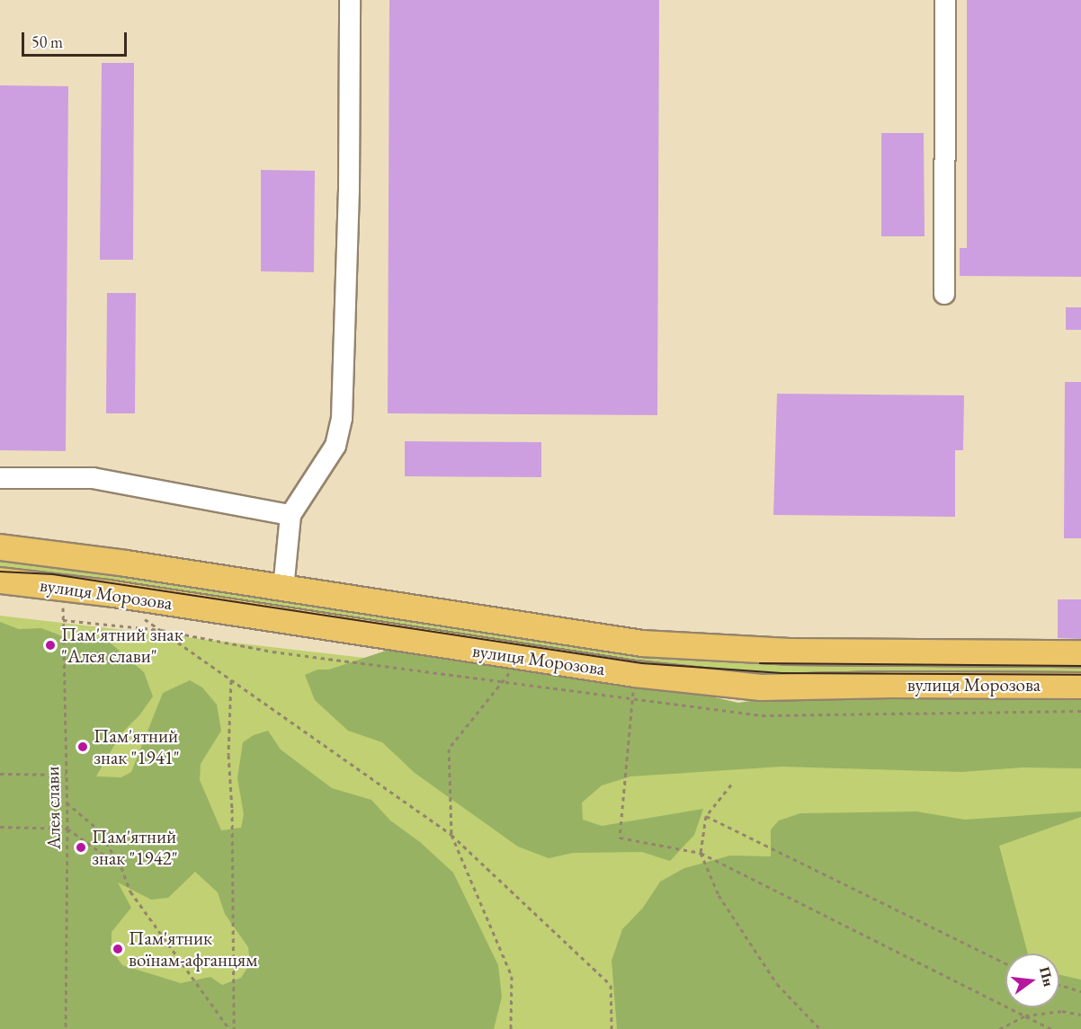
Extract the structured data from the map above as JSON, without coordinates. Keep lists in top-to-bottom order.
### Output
{
  "streets": {
    "main road": ["вулиця Морозова"],
    "path": ["Алея слави"]
  },
  "crossings": [
    ["вулиця Морозова", "Алея слави"]
  ],
  "places": [
    "Пам'ятний знак \"Алея слави\"",
    "Пам'ятний знак \"1941\"",
    "Пам'ятний знак \"1942\"",
    "Пам'ятник воїнам-афганцям"
  ],
  "scale_bar": "50 m",
  "north": "right"
}
